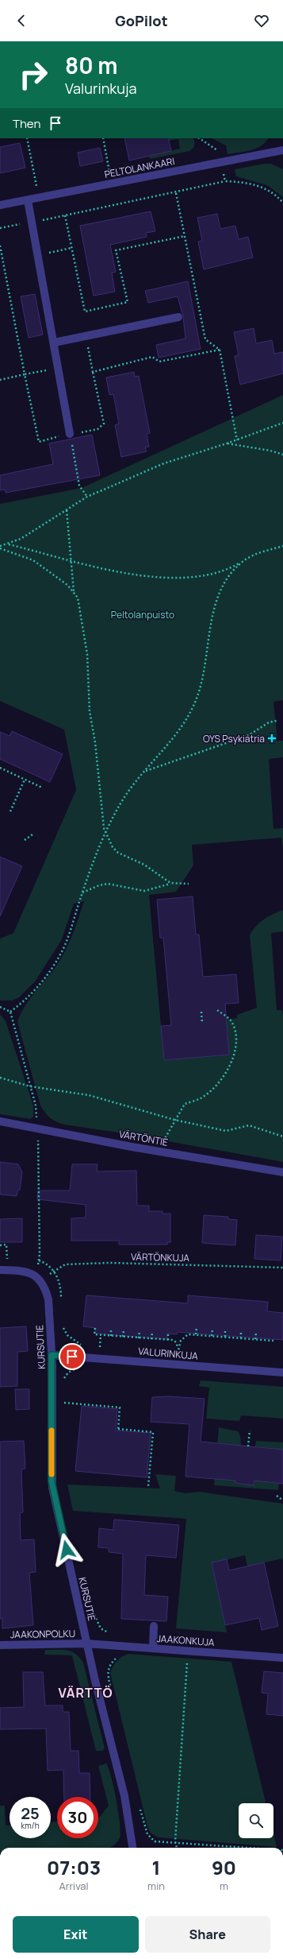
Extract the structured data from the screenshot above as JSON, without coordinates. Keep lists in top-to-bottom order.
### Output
{
  "streets": {
    "street": [
      "PELTOLANKAARI",
      "VÄRTÖNTIE",
      "KURSUTIE",
      "VALURINKUJA",
      "JAAKONPOLKU",
      "JAAKONKUJA"
    ],
    "path": ["VÄRTÖNKUJA"]
  },
  "crossings": [
    ["VÄRTÖNKUJA", "KURSUTIE"],
    ["KURSUTIE", "VALURINKUJA"],
    ["KURSUTIE", "JAAKONPOLKU"],
    ["KURSUTIE", "JAAKONKUJA"],
    ["JAAKONPOLKU", "JAAKONKUJA"]
  ],
  "districts": ["VÄRTTÖ"],
  "parks": ["Peltolanpuisto"],
  "places": {
    "health": ["OYS Psykiatria"]
  },
  "page": {
    "header": "GoPilot",
    "turn": ["80 m", "Valurinkuja"],
    "then": "Then",
    "speed": "25 km/h",
    "limit": "30",
    "eta": [
      "07:03",
      "Arrival",
      "1",
      "min",
      "90",
      "m"
    ],
    "buttons": ["Exit", "Share"]
  }
}
